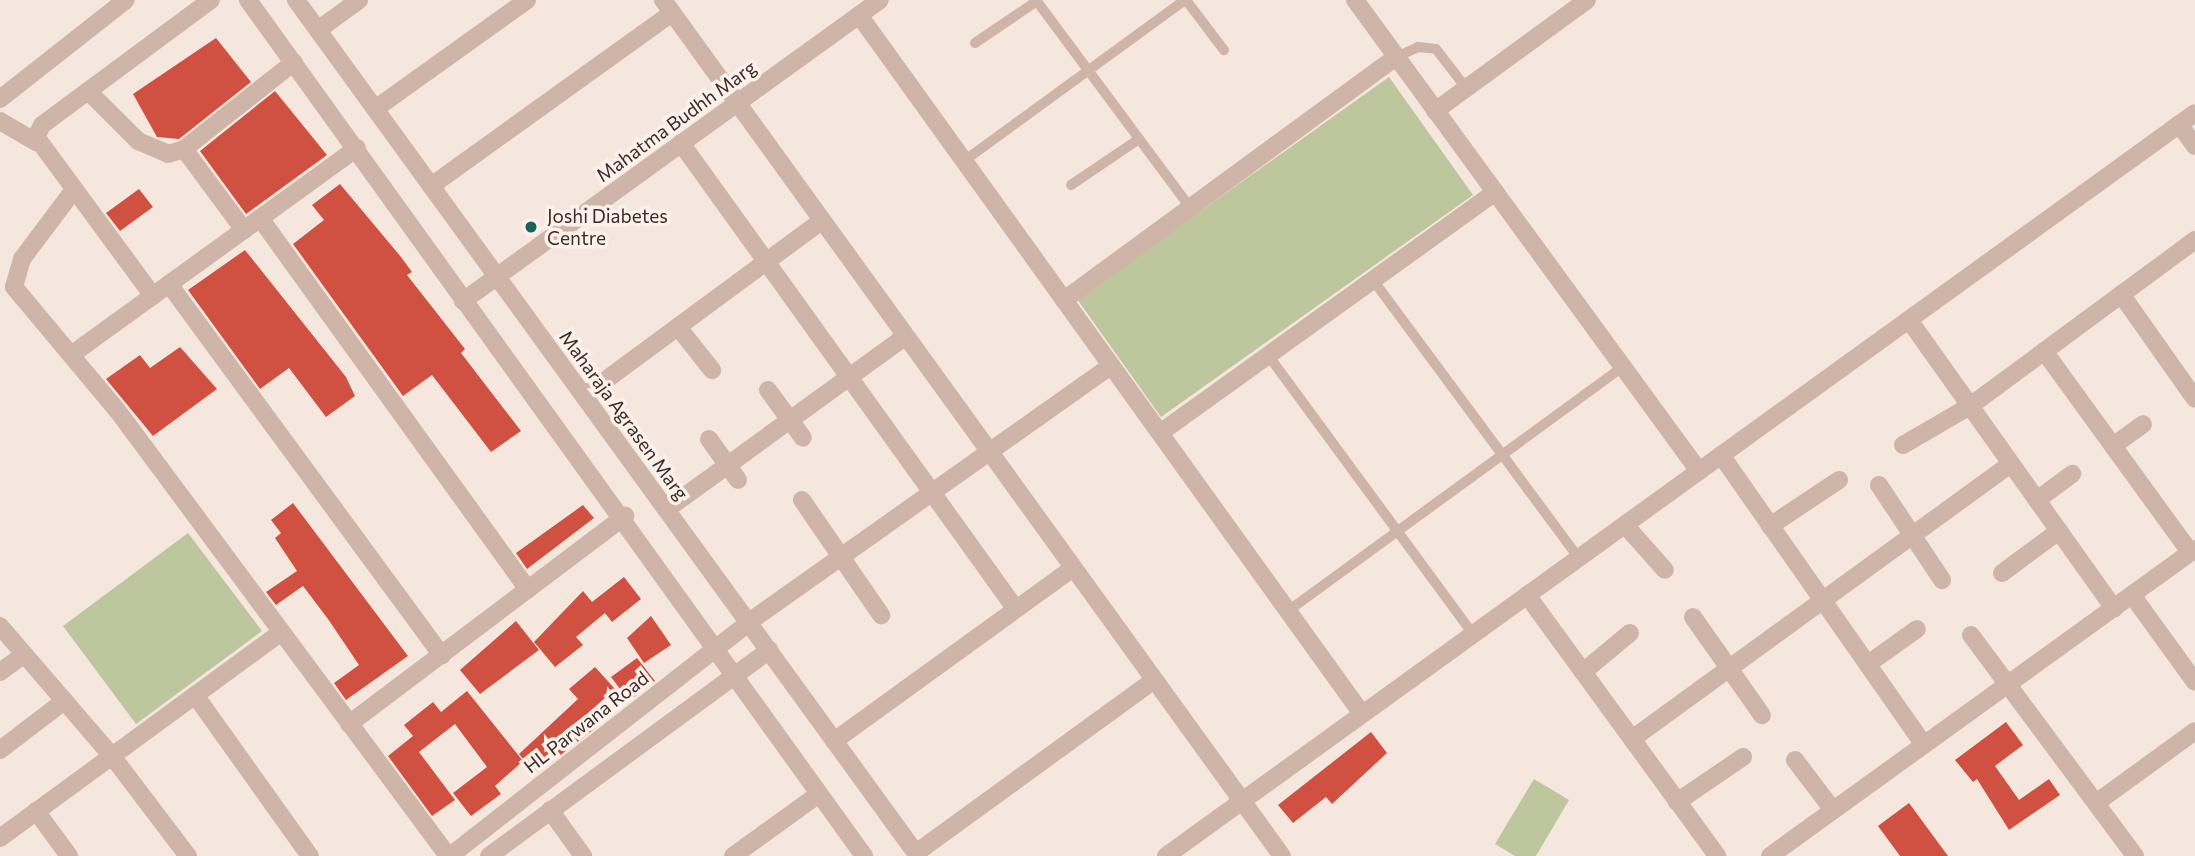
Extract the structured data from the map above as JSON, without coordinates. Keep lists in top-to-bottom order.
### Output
{
  "streets": {
    "street": ["Mahatma Budhh Marg", "Maharaja Agrasen Marg", "HL Parwana Road"]
  },
  "crossings": [
    ["Mahatma Budhh Marg", "Maharaja Agrasen Marg"],
    ["Maharaja Agrasen Marg", "HL Parwana Road"]
  ],
  "places": ["Joshi Diabetes Centre"]
}
